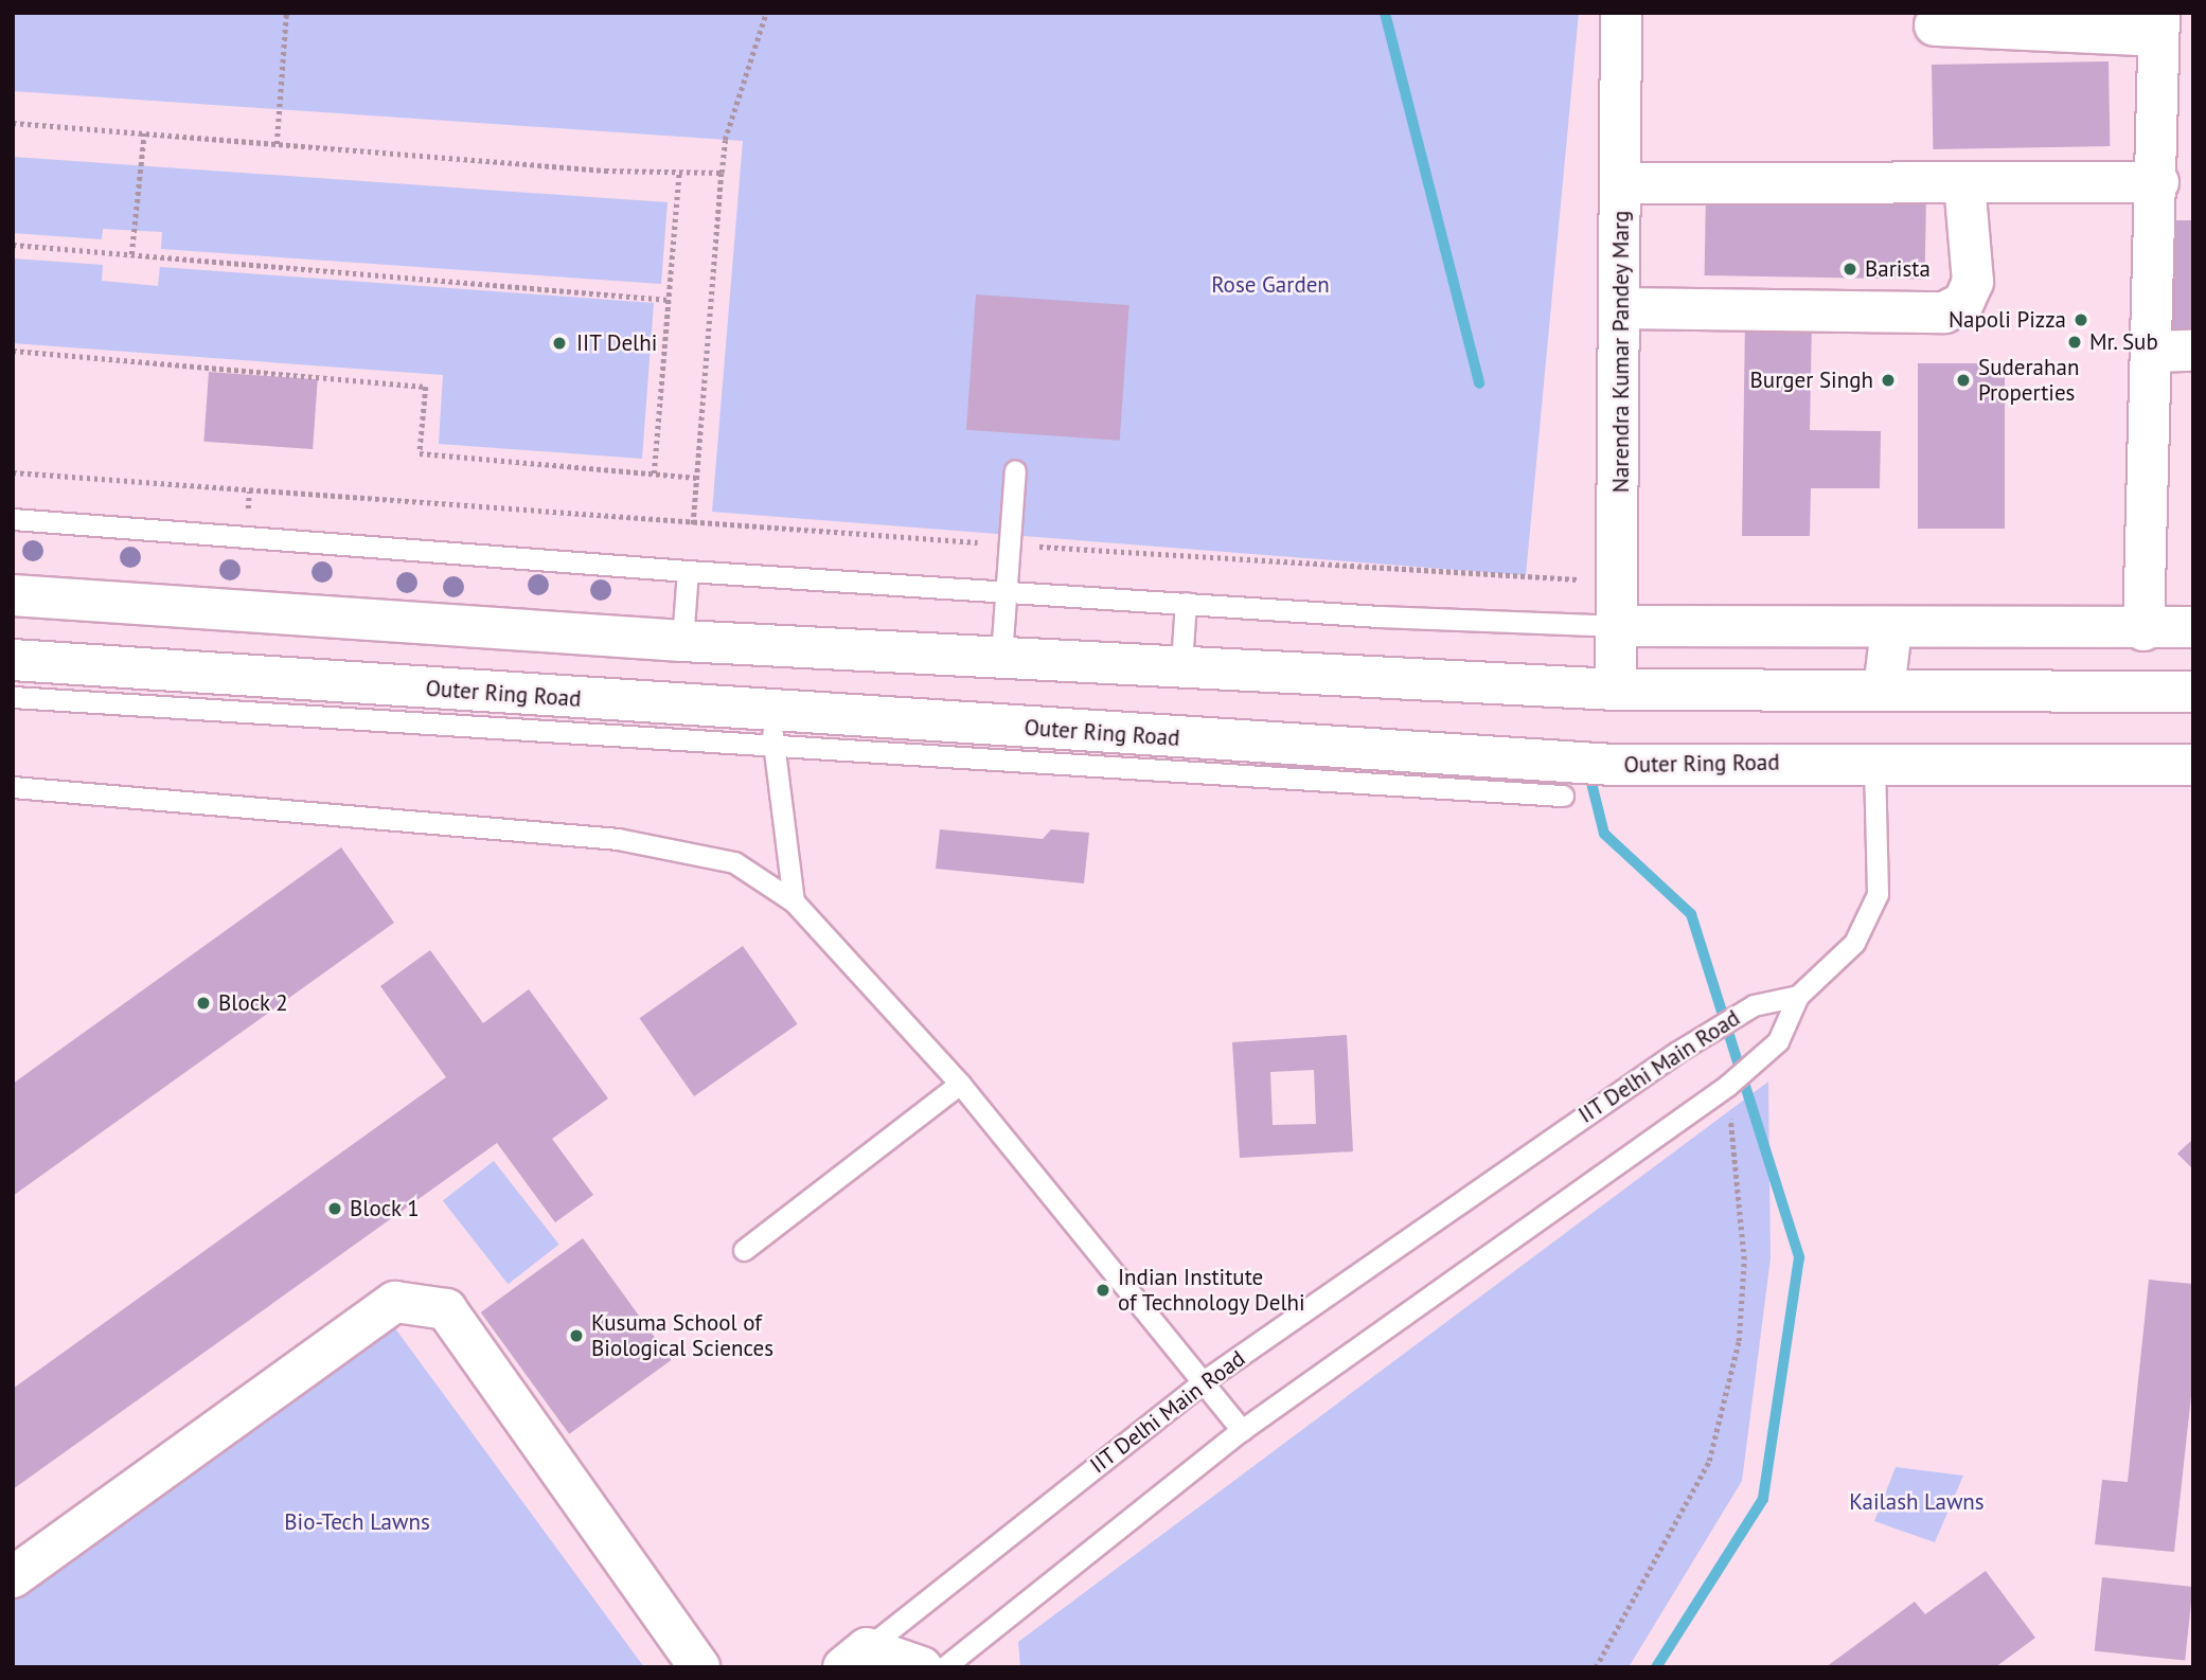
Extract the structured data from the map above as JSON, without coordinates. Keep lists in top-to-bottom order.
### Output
{
  "streets": {
    "main road": ["Narendra Kumar Pandey Marg", "Outer Ring Road"],
    "lane": ["IIT Delhi Main Road"]
  },
  "parks": ["Rose Garden", "Kailash Lawns", "Bio-Tech Lawns"],
  "places": [
    "Barista",
    "Napoli Pizza",
    "Mr. Sub",
    "IIT Delhi",
    "Burger Singh",
    "Suderahan Properties",
    "Block 2",
    "Block 1",
    "Indian Institute of Technology Delhi",
    "Kusuma School of Biological Sciences"
  ]
}
